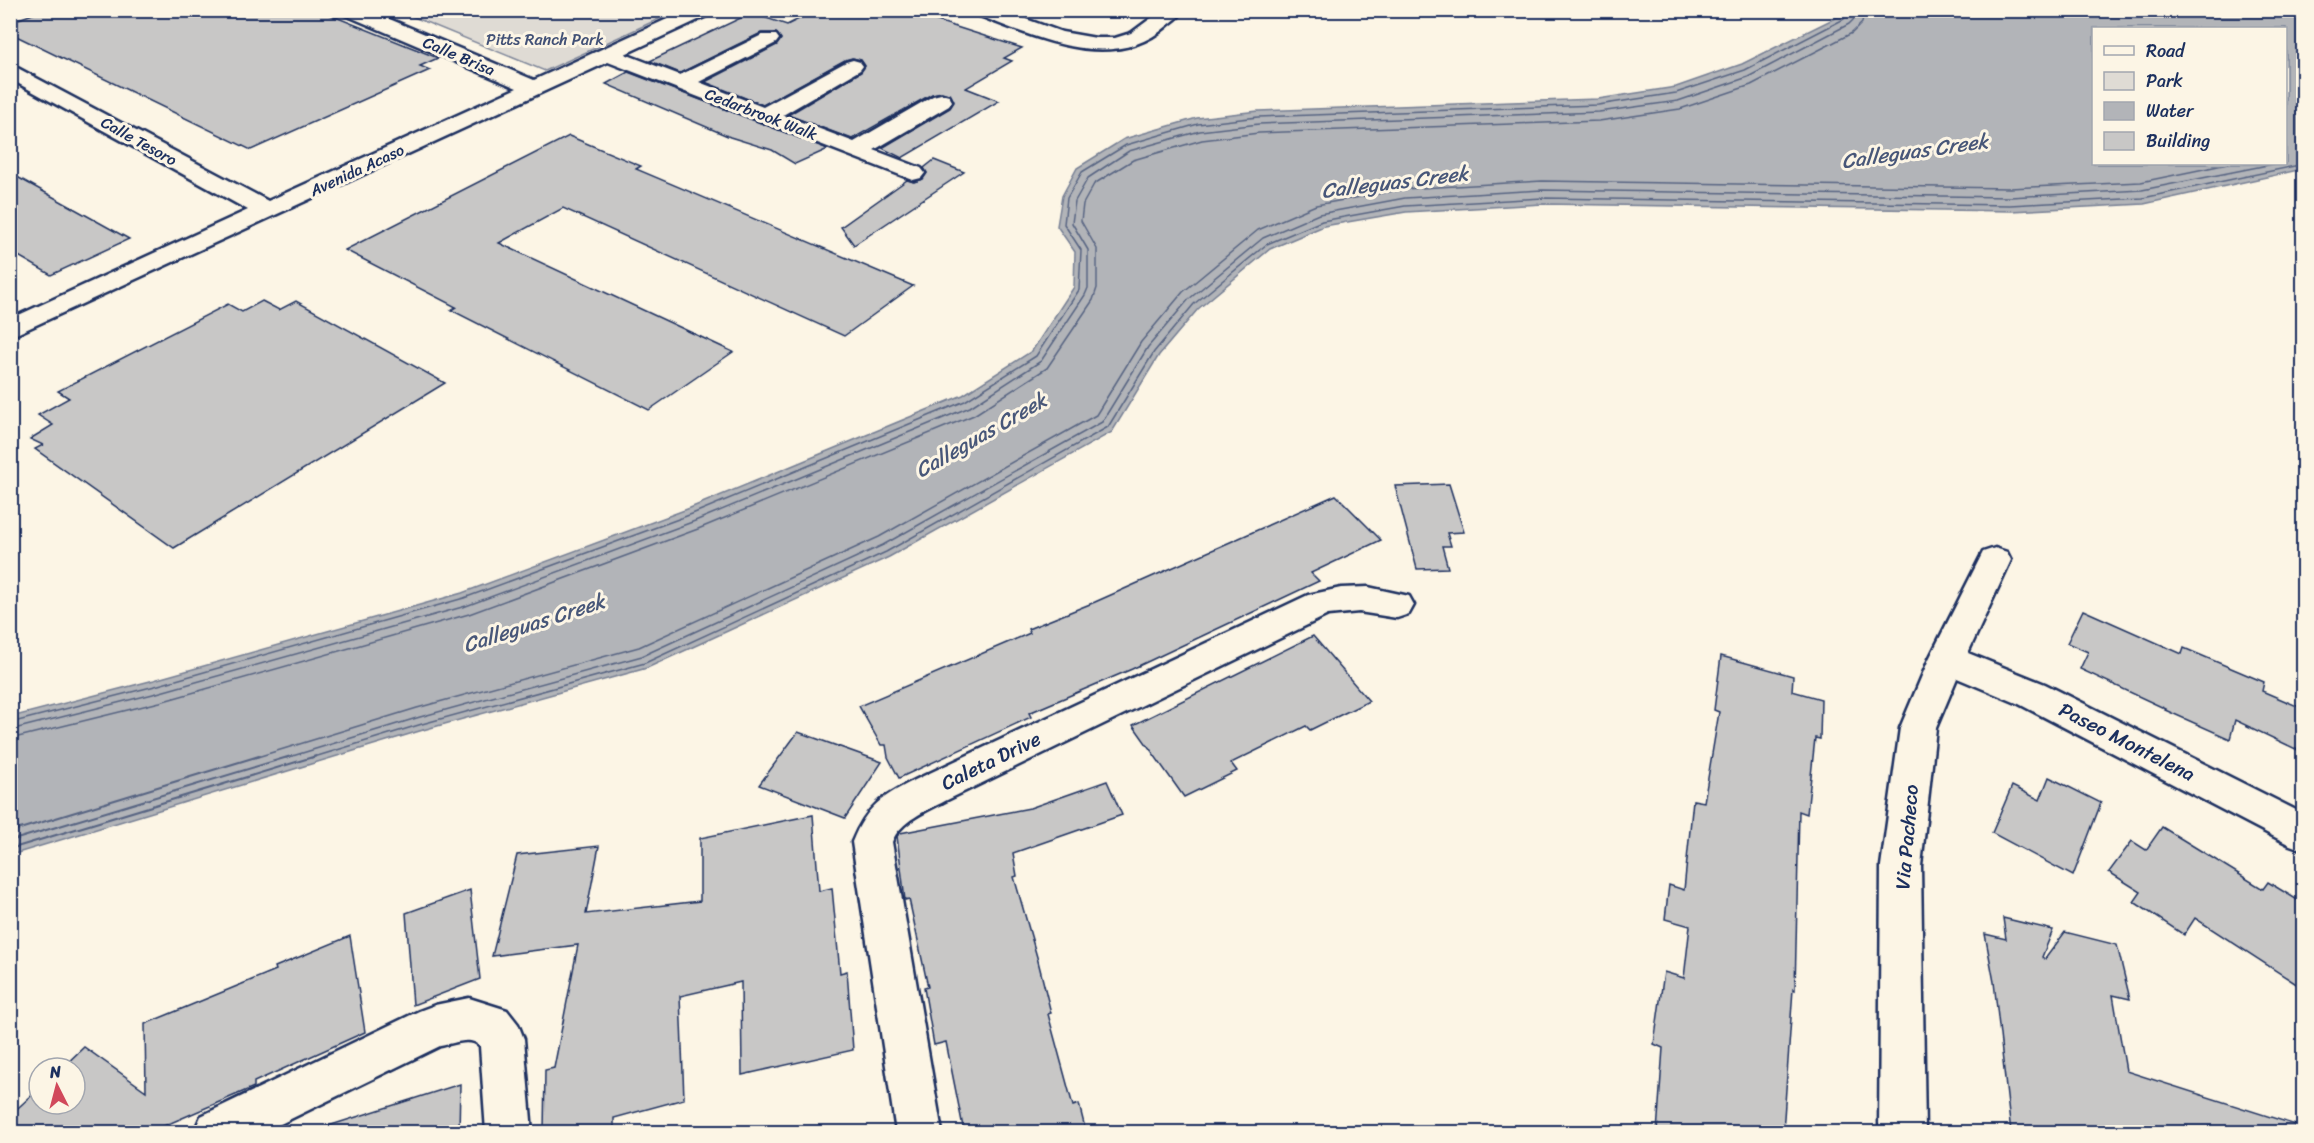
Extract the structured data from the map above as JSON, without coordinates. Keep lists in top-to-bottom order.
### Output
{
  "streets": {
    "street": [
      "Calle Brisa",
      "Cedarbrook Walk",
      "Calle Tesoro",
      "Avenida Acaso",
      "Paseo Montelena",
      "Caleta Drive",
      "Via Pacheco"
    ]
  },
  "crossings": [
    ["Calle Brisa", "Avenida Acaso"],
    ["Cedarbrook Walk", "Avenida Acaso"],
    ["Calle Tesoro", "Avenida Acaso"],
    ["Paseo Montelena", "Via Pacheco"]
  ],
  "water": ["Calleguas Creek"],
  "parks": ["Pitts Ranch Park"],
  "legend": [
    "Road",
    "Park",
    "Water",
    "Building"
  ],
  "north": "top"
}
